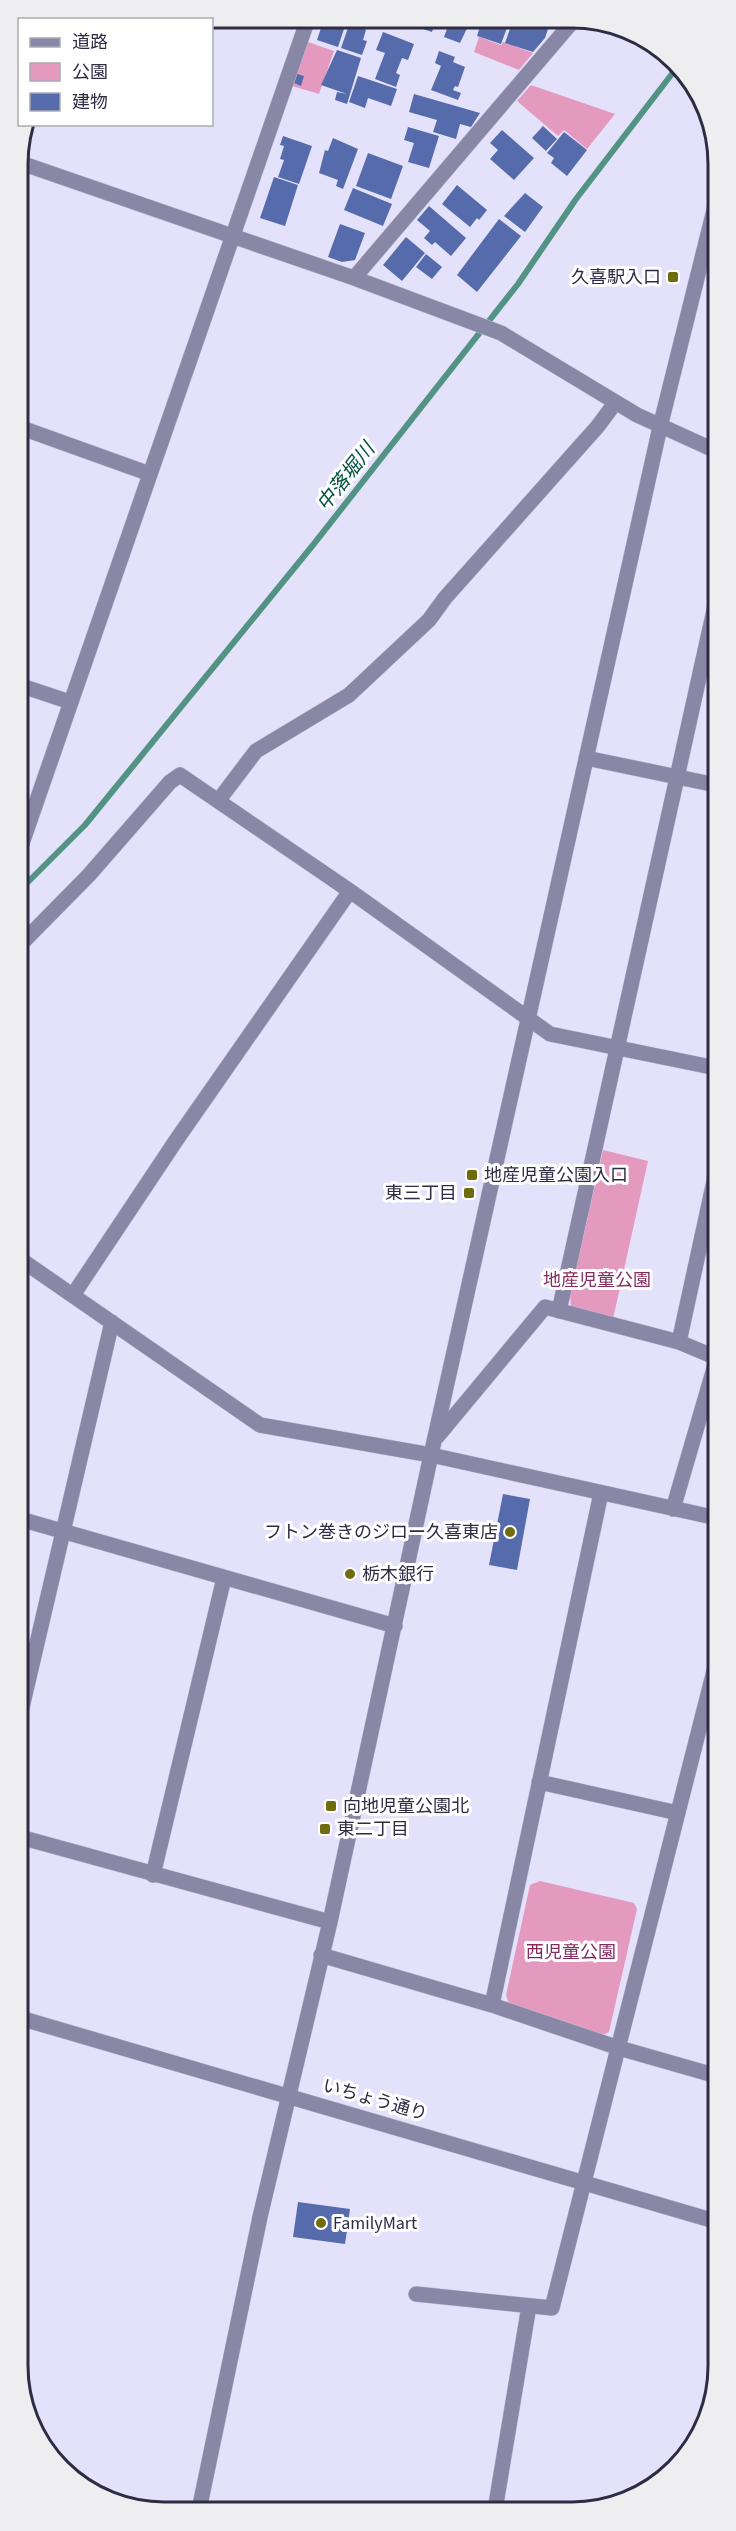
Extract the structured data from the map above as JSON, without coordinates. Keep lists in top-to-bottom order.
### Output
{
  "streets": {
    "street": ["いちょう通り"]
  },
  "water": ["中落堀川"],
  "parks": ["地産児童公園", "西児童公園"],
  "places": {
    "transit": [
      "久喜駅入口",
      "地産児童公園入口",
      "東三丁目",
      "向地児童公園北",
      "東二丁目"
    ],
    "other": ["フトン巻きのジロー久喜東店", "栃木銀行", "FamilyMart"]
  },
  "legend": ["道路", "公園", "建物"]
}
